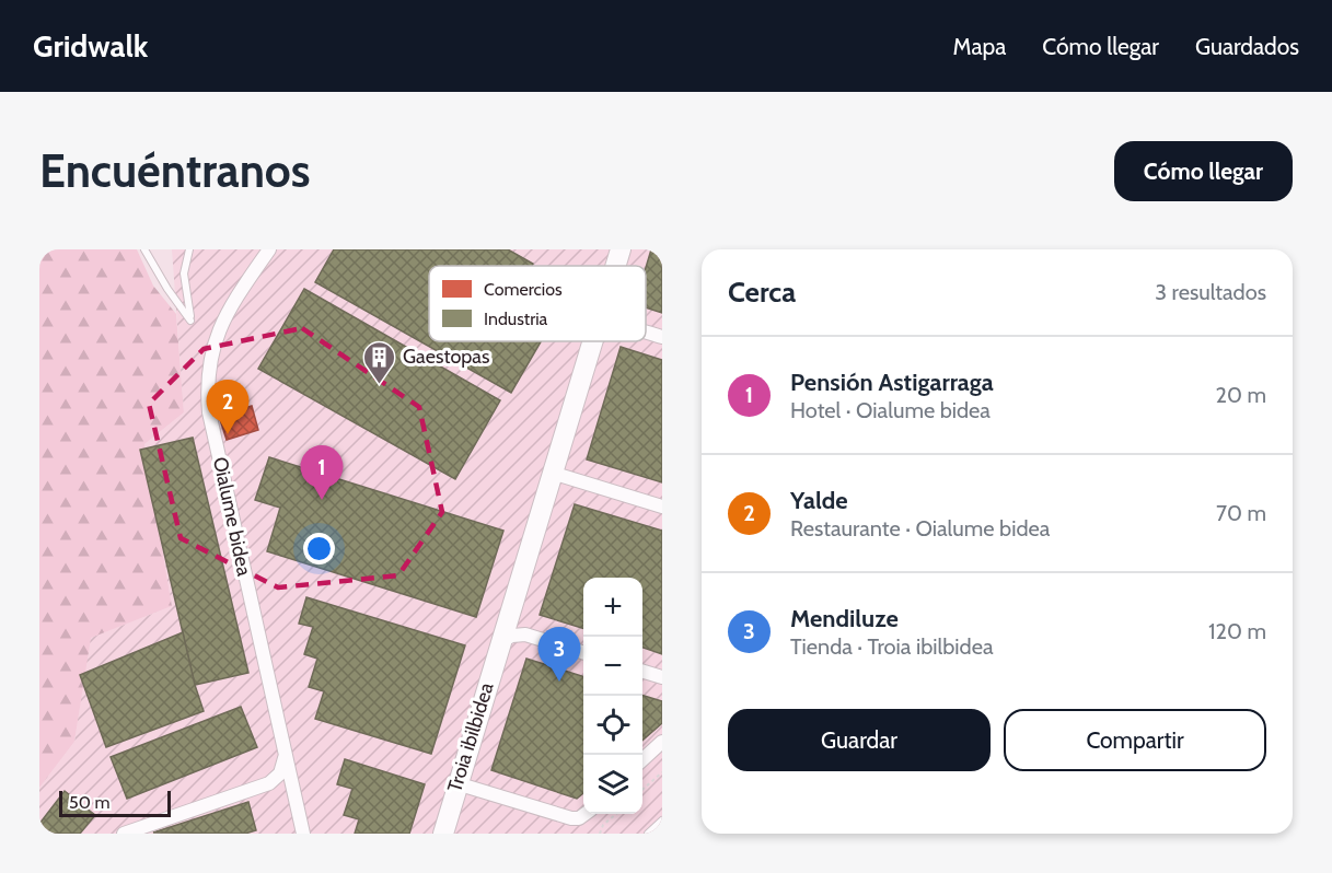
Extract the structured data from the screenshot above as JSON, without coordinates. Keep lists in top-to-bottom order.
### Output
{
  "streets": {
    "street": ["Oialume bidea", "Troia ibilbidea"]
  },
  "places": {
    "building": ["Gaestopas"]
  },
  "legend": ["Comercios", "Industria"],
  "scale_bar": "50 m",
  "page": {
    "header": "Gridwalk",
    "nav": ["Mapa", "Cómo llegar", "Guardados"],
    "buttons": [
      "Cómo llegar",
      ["Guardar", "Compartir"]
    ],
    "title": "Encuéntranos",
    "heading": ["Cerca", "3 resultados"],
    "list": [
      {
        "mark": "1",
        "name": "Pensión Astigarraga",
        "note": "Hotel · Oialume bidea",
        "value": "20 m"
      },
      {
        "mark": "2",
        "name": "Yalde",
        "note": "Restaurante · Oialume bidea",
        "value": "70 m"
      },
      {
        "mark": "3",
        "name": "Mendiluze",
        "note": "Tienda · Troia ibilbidea",
        "value": "120 m"
      }
    ],
    "pins": ["2", "1", "3"],
    "map_buttons": ["+", "−"],
    "scale": "50 m"
  }
}
